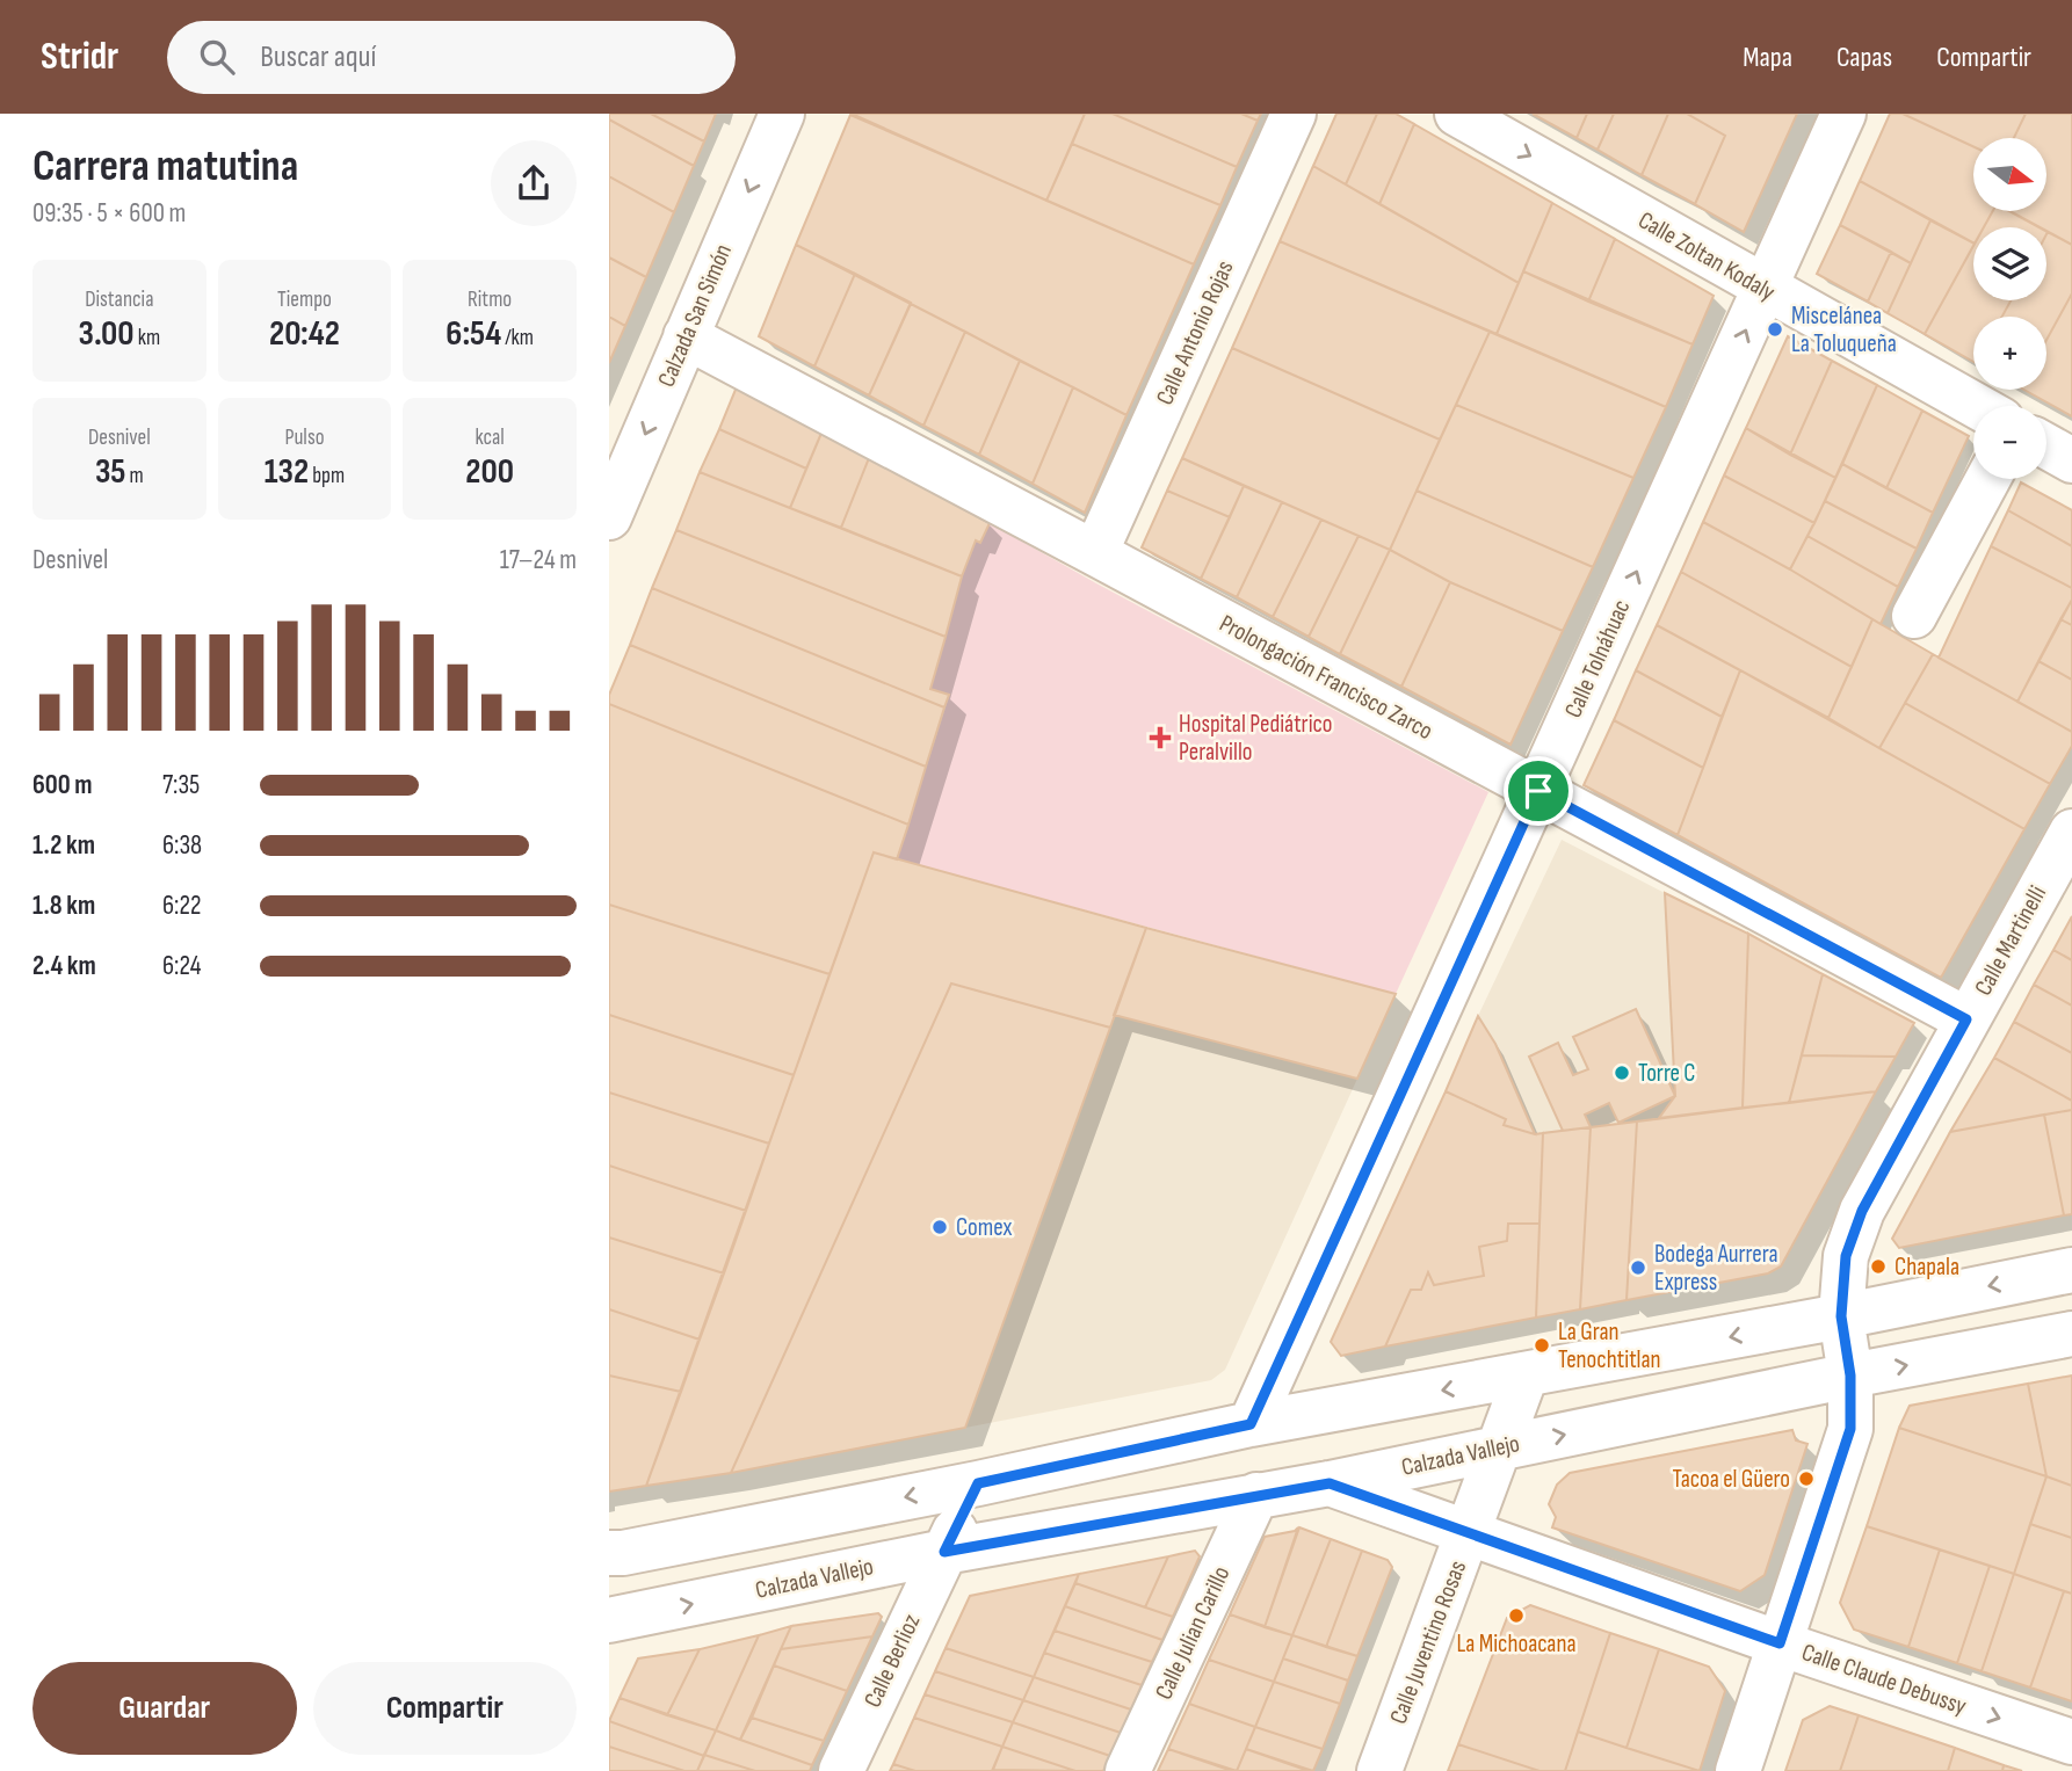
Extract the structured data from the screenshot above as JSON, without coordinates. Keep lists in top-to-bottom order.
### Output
{
  "streets": {
    "street": [
      "Calle Zoltan Kodaly",
      "Calzada San Simón",
      "Calle Antonio Rojas",
      "Calle Tolnáhuac",
      "Prolongación Francisco Zarco",
      "Calle Martinelli",
      "Calzada Vallejo",
      "Calle Julian Carillo",
      "Calle Juventino Rosas",
      "Calle Berlioz",
      "Calle Claude Debussy"
    ]
  },
  "crossings": [
    ["Calle Zoltan Kodaly", "Calle Tolnáhuac"],
    ["Calzada San Simón", "Prolongación Francisco Zarco"],
    ["Calle Antonio Rojas", "Prolongación Francisco Zarco"],
    ["Calle Tolnáhuac", "Prolongación Francisco Zarco"],
    ["Prolongación Francisco Zarco", "Calle Martinelli"],
    ["Calle Martinelli", "Calzada Vallejo"],
    ["Calle Martinelli", "Calle Claude Debussy"],
    ["Calzada Vallejo", "Calle Julian Carillo"],
    ["Calzada Vallejo", "Calle Juventino Rosas"],
    ["Calzada Vallejo", "Calle Berlioz"],
    ["Calzada Vallejo", "Calle Claude Debussy"],
    ["Calle Juventino Rosas", "Calle Claude Debussy"]
  ],
  "one_way": [
    "Calle Zoltan Kodaly",
    "Calzada San Simón",
    "Calle Tolnáhuac",
    "Calle Claude Debussy"
  ],
  "places": {
    "other": [
      "Miscelánea La Toluqueña",
      "Torre C",
      "Comex",
      "Chapala",
      "Bodega Aurrera Express",
      "La Gran Tenochtitlan",
      "Tacoa el Güero",
      "La Michoacana"
    ],
    "health": ["Hospital Pediátrico Peralvillo"]
  },
  "north": "right",
  "page": {
    "header": "Stridr",
    "search": "Buscar aquí",
    "nav": ["Mapa", "Capas", "Compartir"],
    "heading": ["Carrera matutina", "09:35 · 5 × 600 m"],
    "map_buttons": ["+", "−"],
    "stats": [
      ["Distancia", "3.00 km"],
      ["Tiempo", "20:42"],
      ["Ritmo", "6:54 /km"],
      ["Desnivel", "35 m"],
      ["Pulso", "132 bpm"],
      ["kcal", "200"]
    ],
    "chart": ["Desnivel", "17–24 m"],
    "list": [
      {
        "name": "600 m",
        "note": "7:35"
      },
      {
        "name": "1.2 km",
        "note": "6:38"
      },
      {
        "name": "1.8 km",
        "note": "6:22"
      },
      {
        "name": "2.4 km",
        "note": "6:24"
      }
    ],
    "buttons": ["Guardar", "Compartir"]
  }
}
